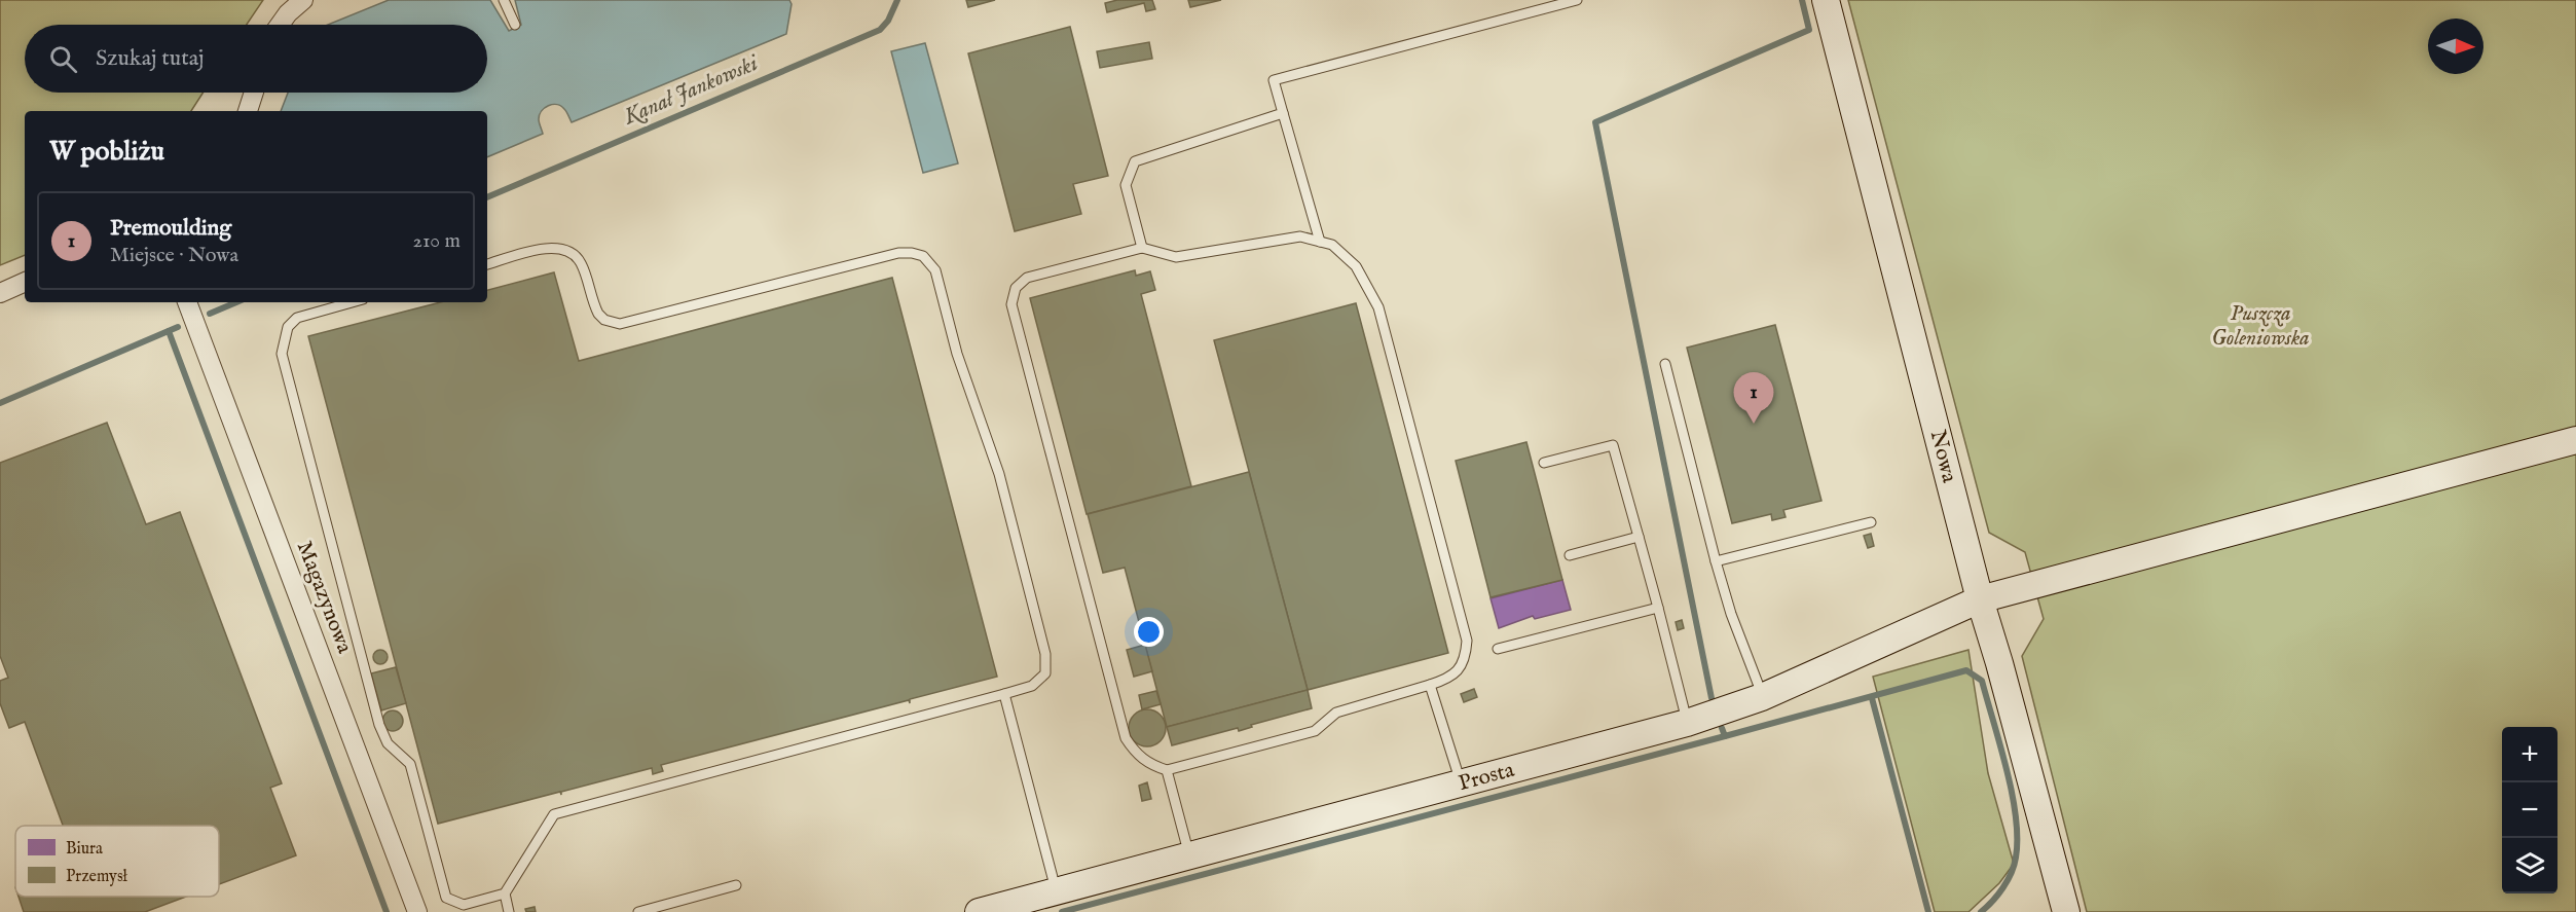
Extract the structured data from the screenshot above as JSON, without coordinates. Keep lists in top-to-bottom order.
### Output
{
  "streets": {
    "street": ["Nowa", "Magazynowa", "Prosta"]
  },
  "crossings": [
    ["Nowa", "Prosta"]
  ],
  "water": ["Kanał Jankowski"],
  "parks": ["Puszcza Goleniowska"],
  "legend": ["Biura", "Przemysł"],
  "north": "right",
  "page": {
    "search": "Szukaj tutaj",
    "heading": "W pobliżu",
    "list": [
      {
        "mark": "1",
        "name": "Premoulding",
        "note": "Miejsce · Nowa",
        "value": "210 m"
      }
    ],
    "pins": "1",
    "map_buttons": ["+", "−"]
  }
}
